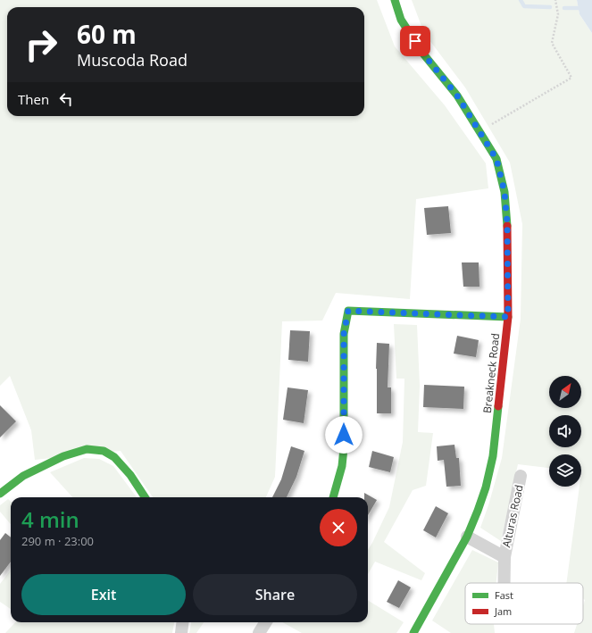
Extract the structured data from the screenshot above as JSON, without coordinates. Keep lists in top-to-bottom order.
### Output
{
  "streets": {
    "street": ["Breakneck Road", "Alturas Road"]
  },
  "crossings": [
    ["Breakneck Road", "Alturas Road"]
  ],
  "legend": ["Fast", "Jam"],
  "north": "top right",
  "page": {
    "turn": ["60 m", "Muscoda Road"],
    "then": "Then",
    "heading": ["4 min", "290 m · 23:00"],
    "buttons": ["Exit", "Share"]
  }
}
